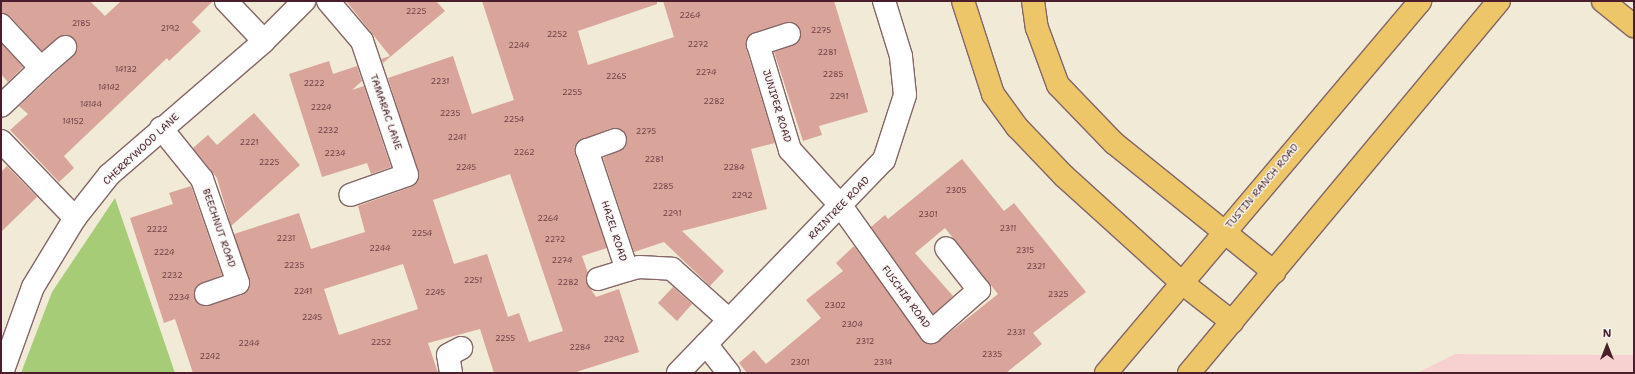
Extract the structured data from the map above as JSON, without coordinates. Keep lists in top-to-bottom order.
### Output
{
  "streets": {
    "main road": ["TUSTIN RANCH ROAD"],
    "street": [
      "JUNIPER ROAD",
      "TAMARAC LANE",
      "CHERRYWOOD LANE",
      "RAINTREE ROAD",
      "BEECHNUT ROAD",
      "HAZEL ROAD",
      "FUSCHIA ROAD"
    ]
  },
  "crossings": [
    ["JUNIPER ROAD", "RAINTREE ROAD"],
    ["JUNIPER ROAD", "FUSCHIA ROAD"],
    ["CHERRYWOOD LANE", "BEECHNUT ROAD"],
    ["RAINTREE ROAD", "HAZEL ROAD"],
    ["RAINTREE ROAD", "FUSCHIA ROAD"]
  ],
  "house_numbers": [
    "2225",
    "2264",
    "2185",
    "2192",
    "2275",
    "2252",
    "2272",
    "2244",
    "2281",
    "14132",
    "2274",
    "2285",
    "2265",
    "2231",
    "2222",
    "14142",
    "2255",
    "2291",
    "2282",
    "14144",
    "2224",
    "2235",
    "2254",
    "14152",
    "2232",
    "2275",
    "2241",
    "2221",
    "2262",
    "2234",
    "2281",
    "2225",
    "2245",
    "2284",
    "2285",
    "2305",
    "2292",
    "2291",
    "2301",
    "2264",
    "2311",
    "2222",
    "2254",
    "2231",
    "2272",
    "2244",
    "2315",
    "2224",
    "2274",
    "2235",
    "2321",
    "2232",
    "2251",
    "2282",
    "2241",
    "2245",
    "2325",
    "2234",
    "2302",
    "2245",
    "2304",
    "2331",
    "2255",
    "2292",
    "2312",
    "2252",
    "2244",
    "2284",
    "2335",
    "2242",
    "2301",
    "2314"
  ],
  "north": "top"
}
